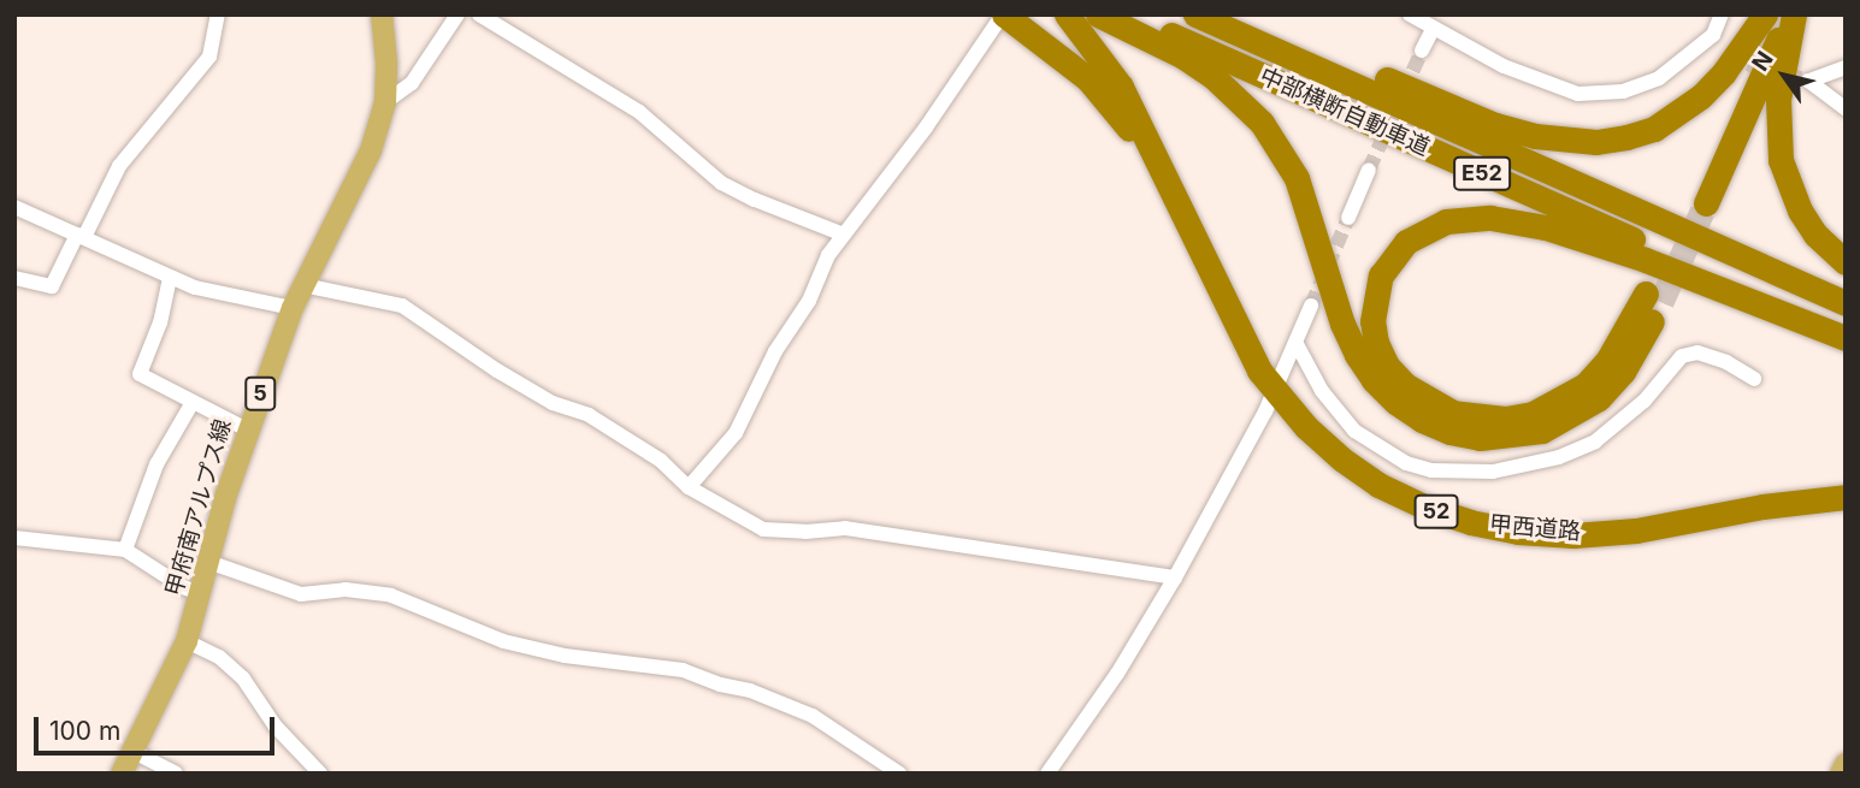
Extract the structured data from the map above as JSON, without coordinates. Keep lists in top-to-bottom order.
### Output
{
  "streets": {
    "highway": [
      "中部横断自動車道",
      "E52",
      "52",
      "甲西道路"
    ],
    "main road": ["5", "甲府南アルプス線"]
  },
  "scale_bar": "100 m",
  "north": "top left"
}
